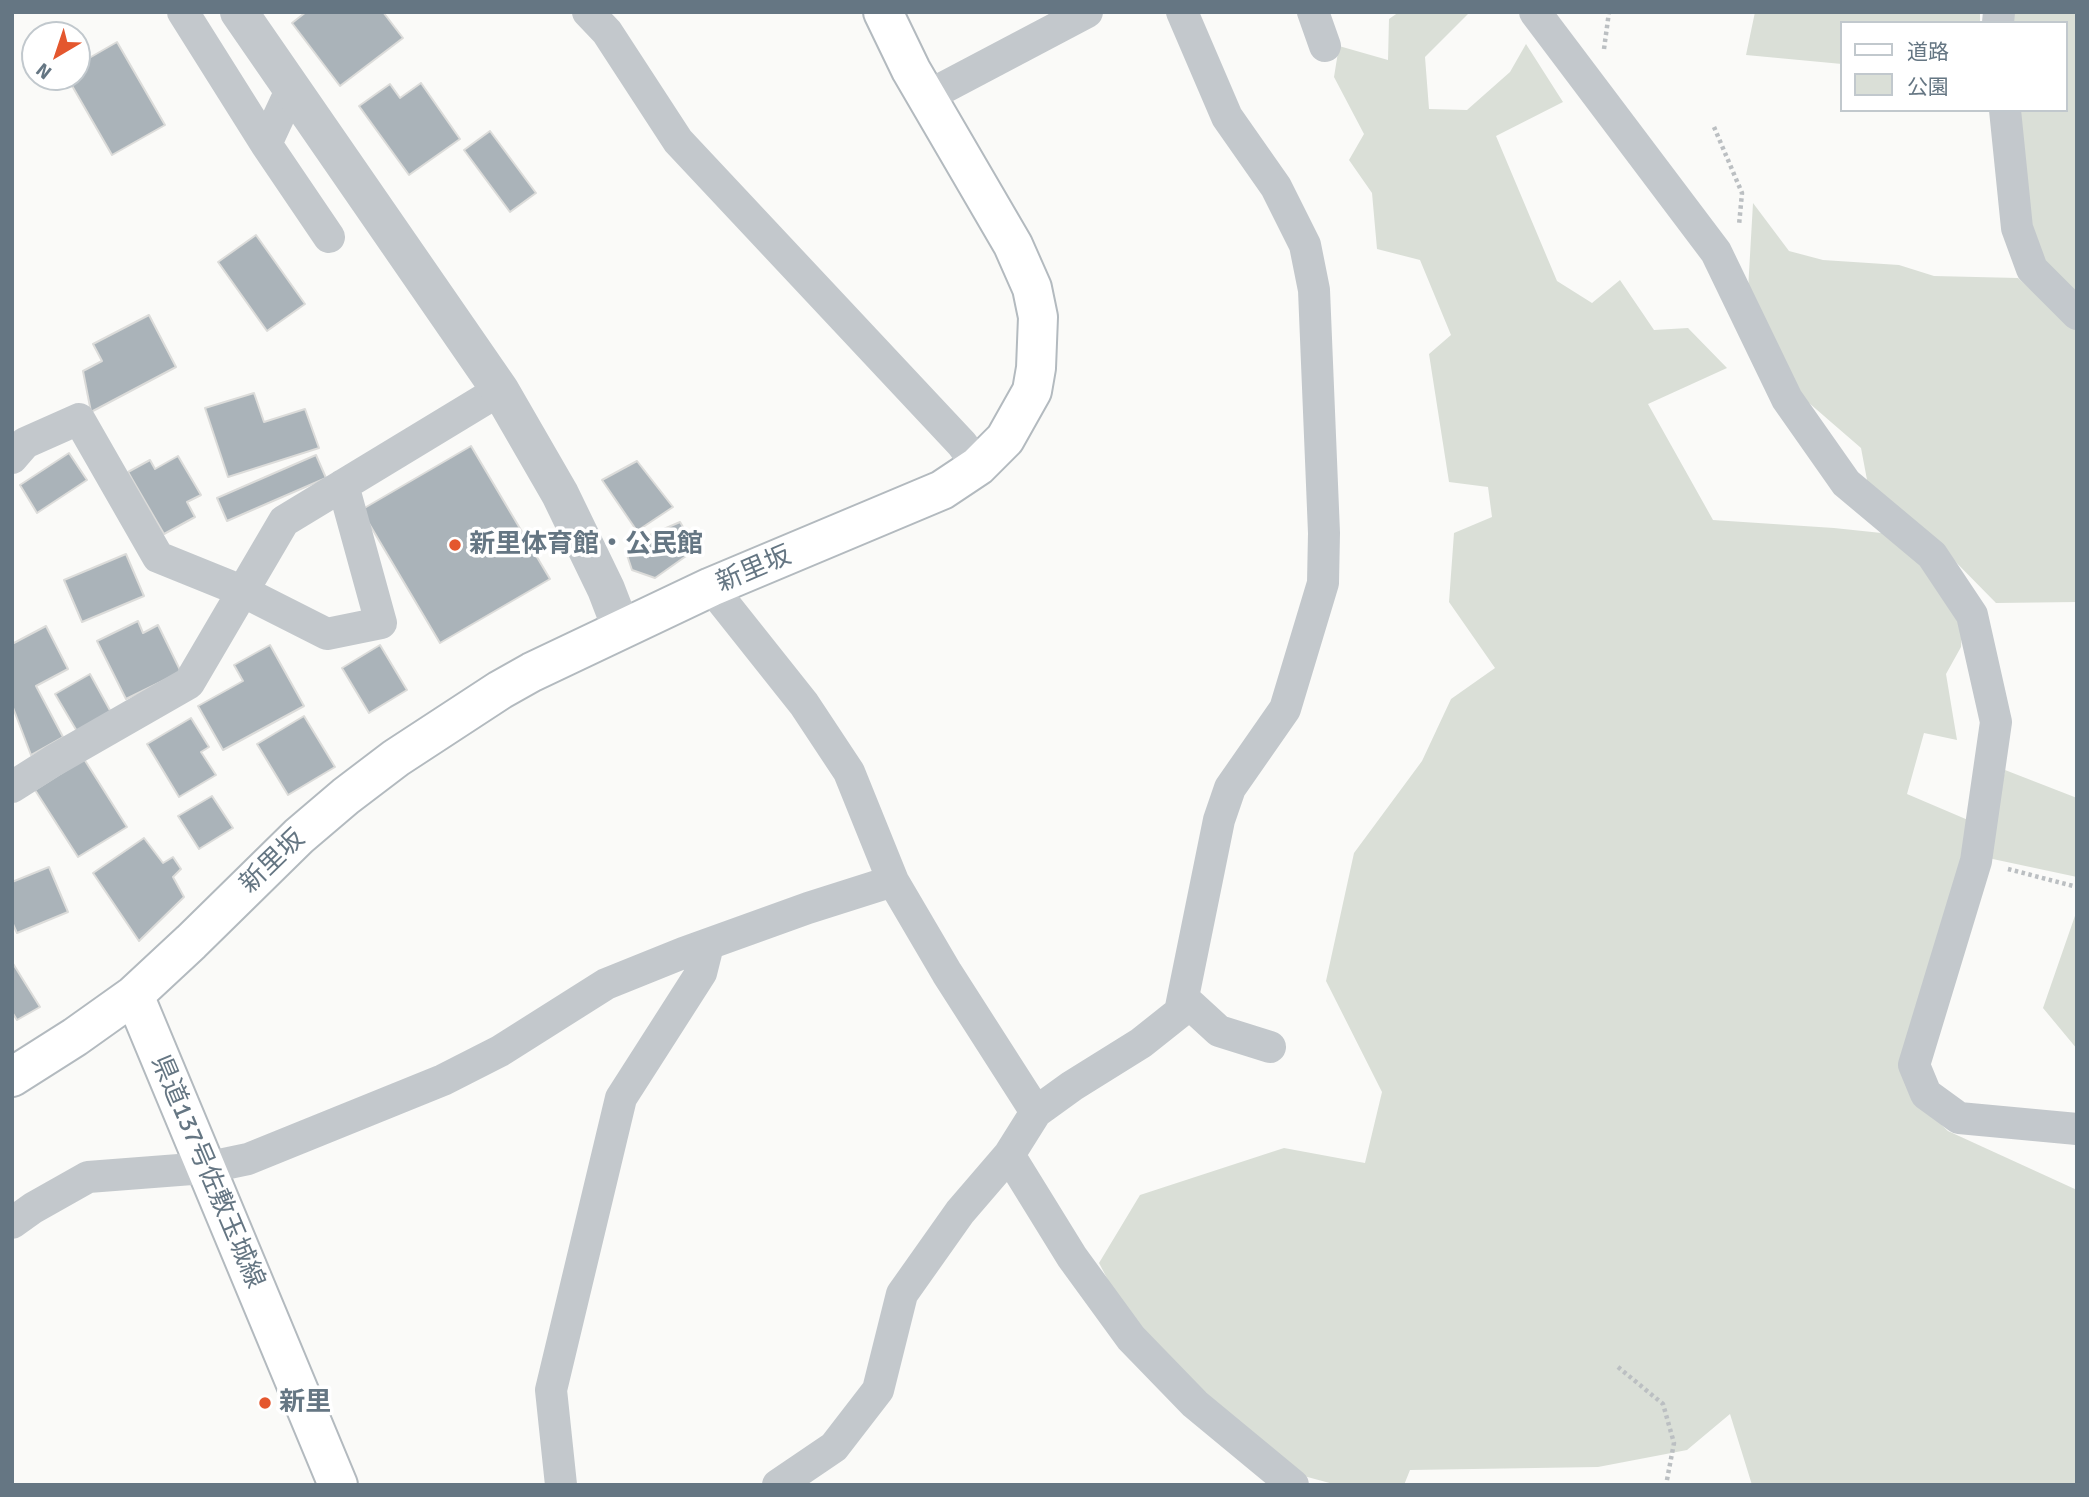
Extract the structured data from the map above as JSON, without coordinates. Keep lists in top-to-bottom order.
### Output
{
  "streets": {
    "main road": ["新里坂", "県道137号佐敷玉城線"]
  },
  "crossings": [
    ["新里坂", "県道137号佐敷玉城線"]
  ],
  "places": ["新里体育館・公民館", "新里"],
  "legend": ["道路", "公園"],
  "north": "bottom left"
}
